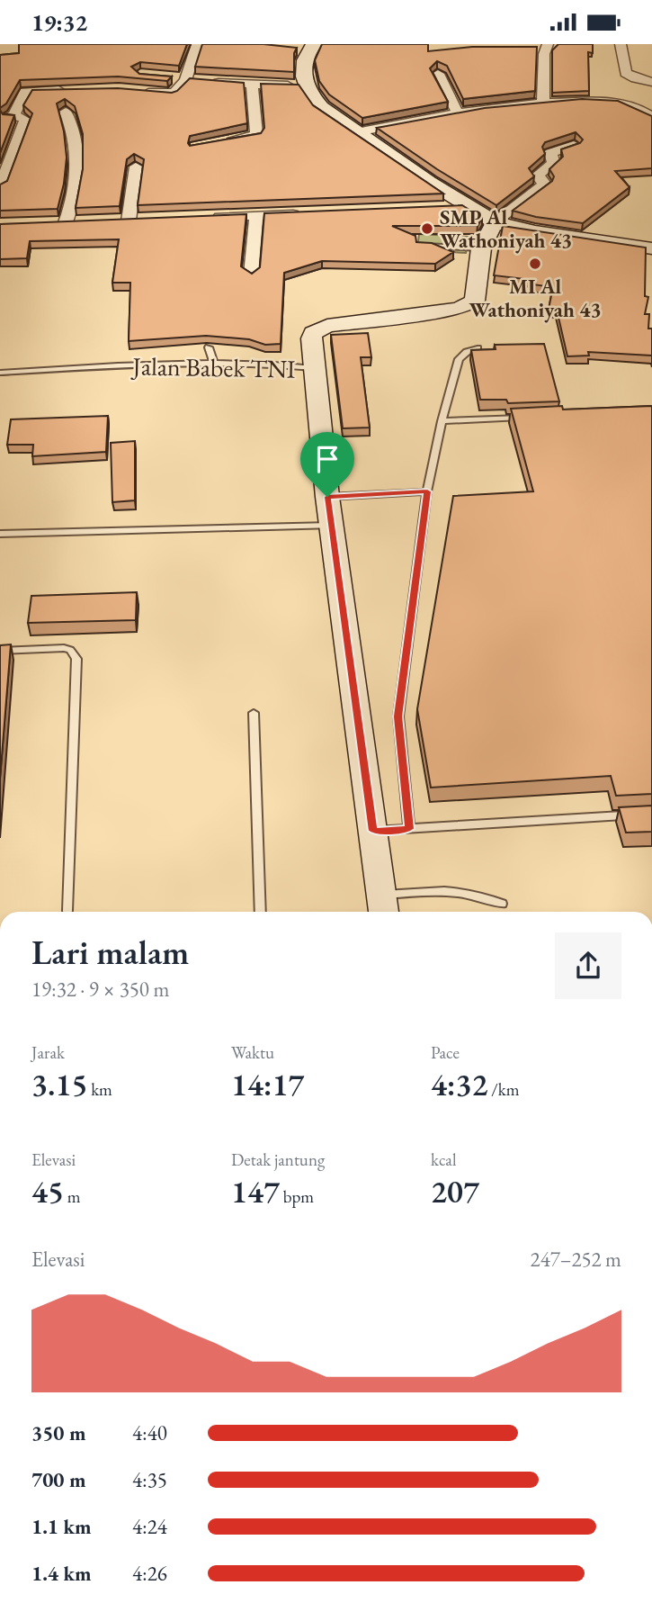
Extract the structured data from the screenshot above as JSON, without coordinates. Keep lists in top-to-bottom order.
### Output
{
  "streets": {
    "street": ["Jalan Babek TNI"]
  },
  "places": ["SMP Al Wathoniyah 43", "MI Al Wathoniyah 43"],
  "page": {
    "status": "19:32",
    "heading": ["Lari malam", "19:32 · 9 × 350 m"],
    "stats": [
      ["Jarak", "3.15 km"],
      ["Waktu", "14:17"],
      ["Pace", "4:32 /km"],
      ["Elevasi", "45 m"],
      ["Detak jantung", "147 bpm"],
      ["kcal", "207"]
    ],
    "chart": ["Elevasi", "247–252 m"],
    "list": [
      {
        "name": "350 m",
        "note": "4:40"
      },
      {
        "name": "700 m",
        "note": "4:35"
      },
      {
        "name": "1.1 km",
        "note": "4:24"
      },
      {
        "name": "1.4 km",
        "note": "4:26"
      }
    ]
  }
}
